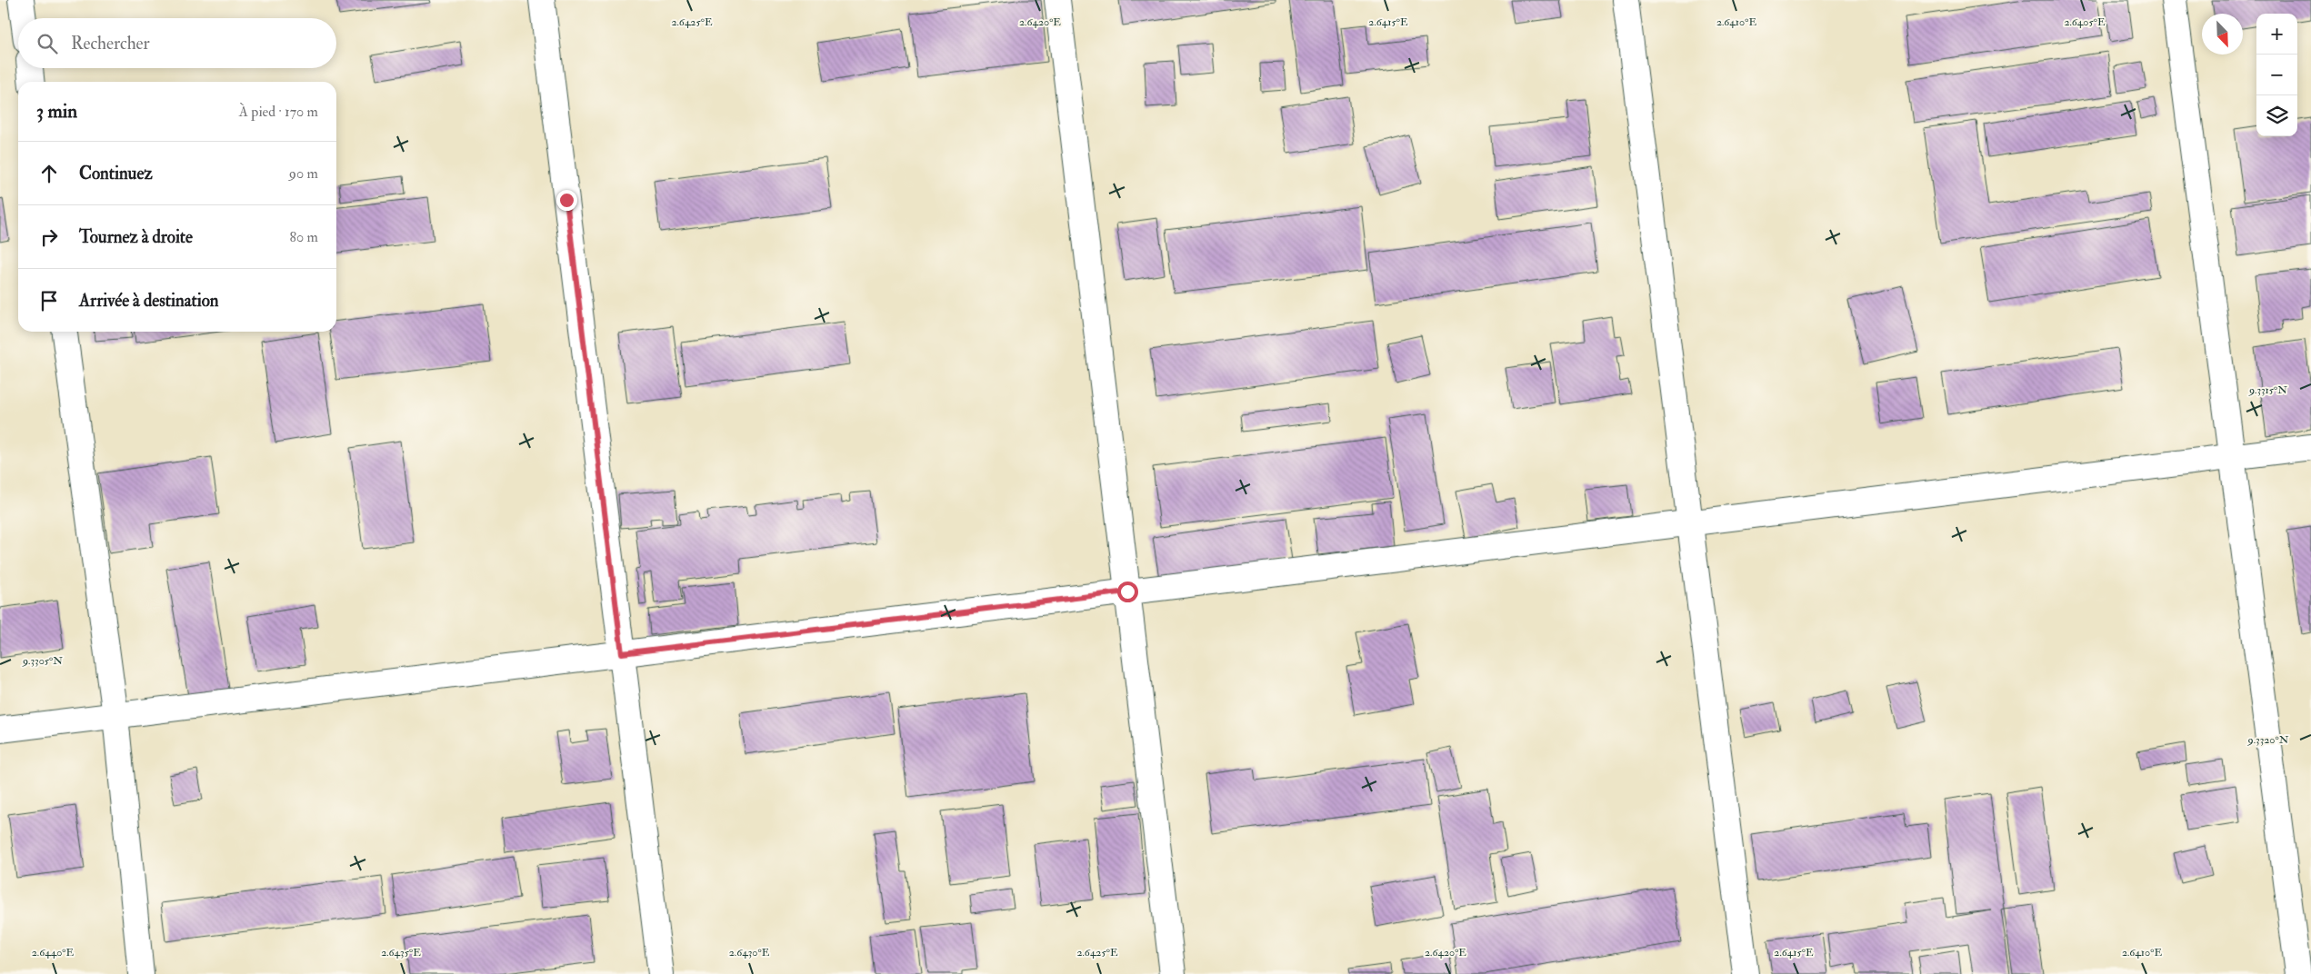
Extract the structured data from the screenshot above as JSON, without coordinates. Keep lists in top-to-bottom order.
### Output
{
  "north": "bottom right",
  "page": {
    "map_buttons": ["+", "−"],
    "search": "Rechercher",
    "heading": ["3 min", "À pied · 170 m"],
    "list": [
      ["Continuez", "90 m"],
      ["Tournez à droite", "80 m"],
      "Arrivée à destination"
    ]
  },
  "coordinates": [
    "2.6425°E",
    "2.6420°E",
    "2.6415°E",
    "2.6410°E",
    "2.6405°E",
    "9.3315°N",
    "9.3305°N",
    "9.3320°N",
    "2.6440°E",
    "2.6435°E",
    "2.6430°E"
  ]
}
